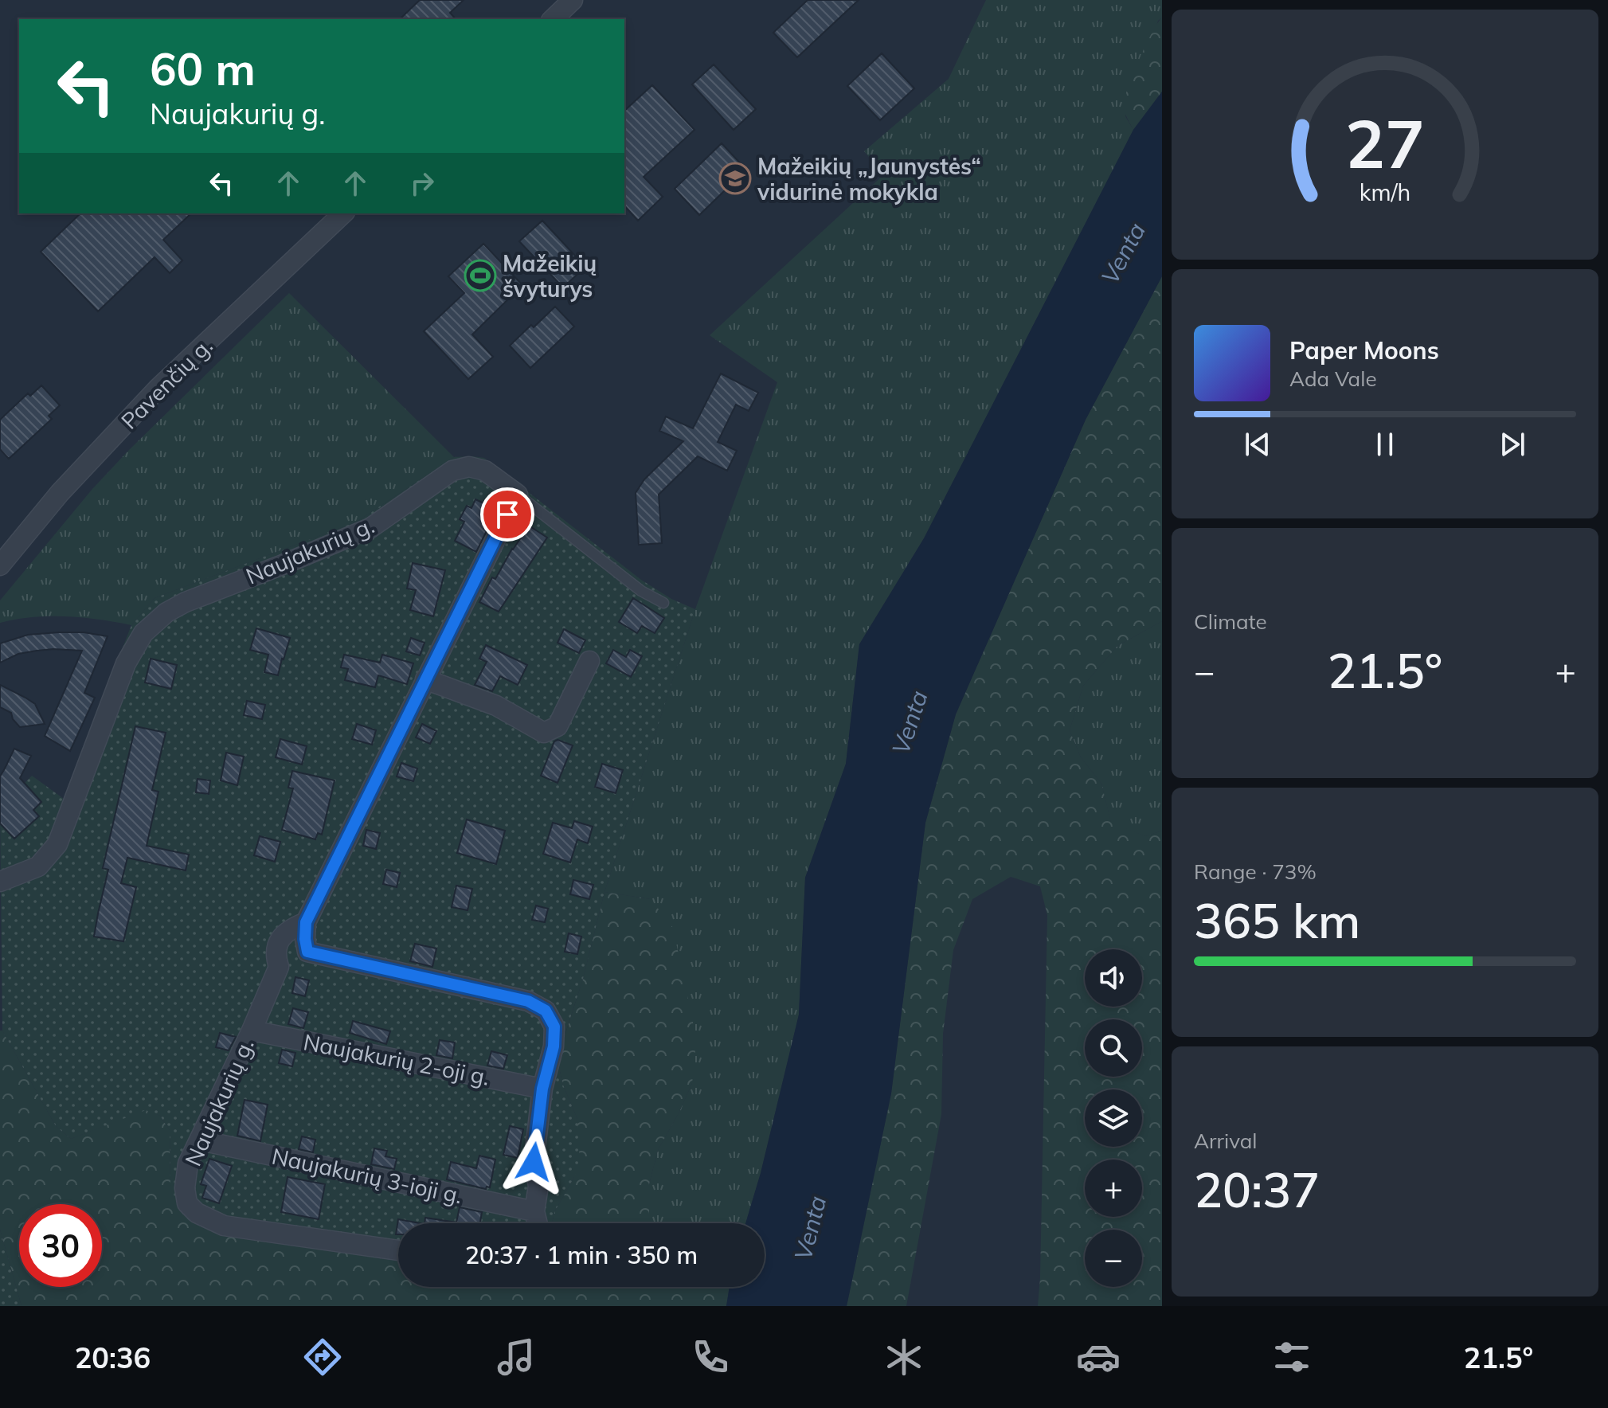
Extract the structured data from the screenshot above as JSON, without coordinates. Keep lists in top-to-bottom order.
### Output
{
  "streets": {
    "street": [
      "Pavenčių g.",
      "Naujakurių g.",
      "Naujakurių 2-oji g.",
      "Naujakurių 3-ioji g."
    ]
  },
  "crossings": [
    ["Naujakurių g.", "Naujakurių 2-oji g."],
    ["Naujakurių g.", "Naujakurių 3-ioji g."]
  ],
  "water": ["Venta"],
  "places": {
    "school or university": ["Mažeikių „Jaunystės“ vidurinė mokykla"],
    "sports": ["Mažeikių švyturys"]
  },
  "page": {
    "turn": ["60 m", "Naujakurių g."],
    "song": ["Paper Moons", "Ada Vale"],
    "tile": [
      "Climate",
      ["Range · 73%", "365 km"],
      ["Arrival", "20:37"]
    ],
    "heat": ["−", "21.5°", "+"],
    "map_buttons": ["+", "−"],
    "limit": "30",
    "trip": "20:37 · 1 min · 350 m",
    "tabs": ["20:36", "21.5°"],
    "gauge": ["27", "km/h"]
  }
}
